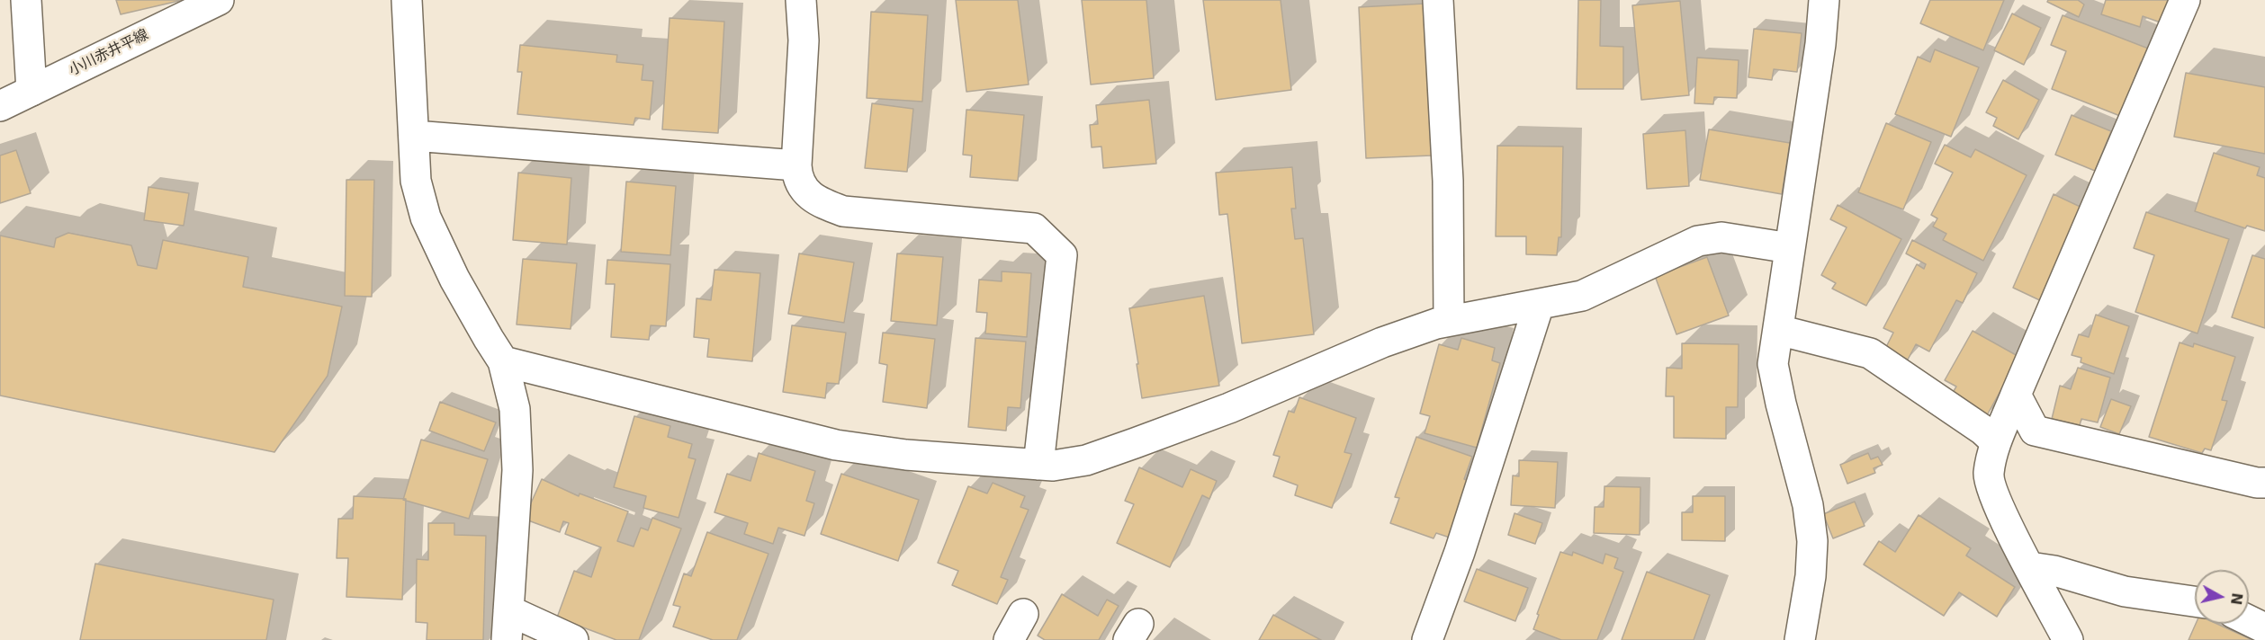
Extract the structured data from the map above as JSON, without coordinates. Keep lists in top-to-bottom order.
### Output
{
  "streets": {
    "street": ["小川赤井平線"]
  },
  "north": "right"
}
